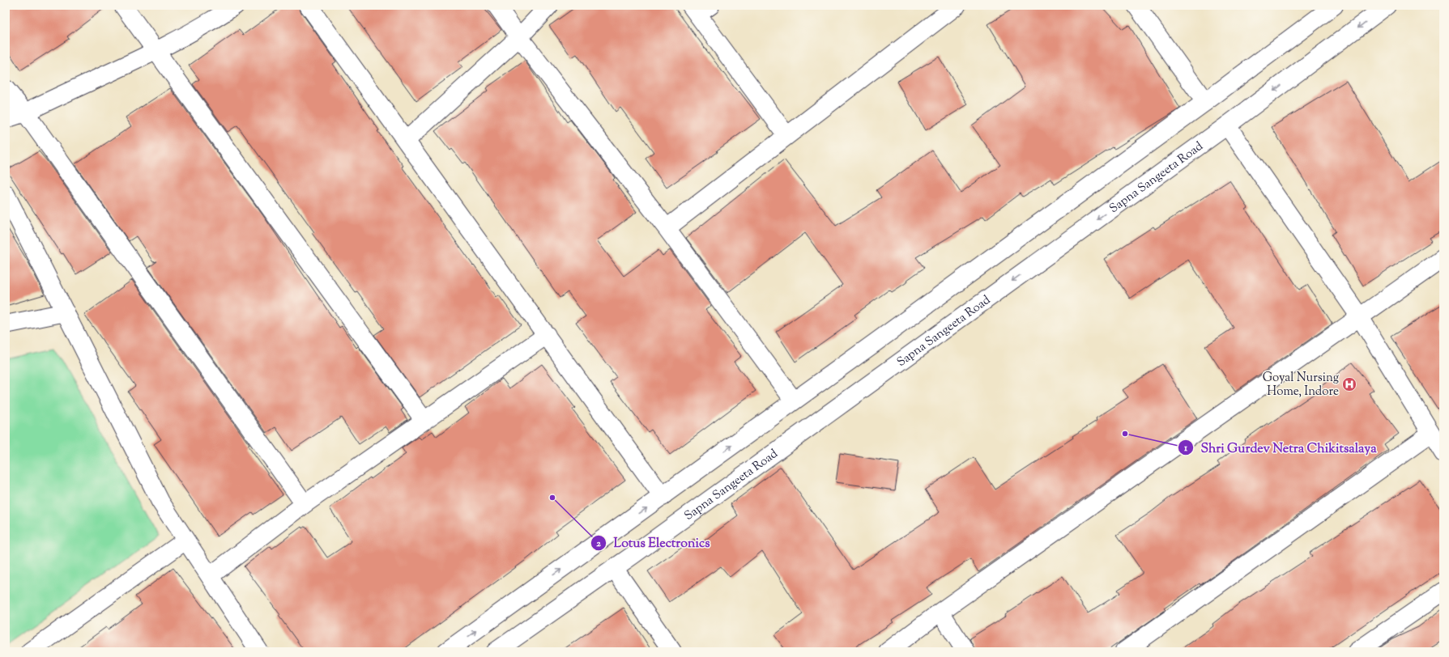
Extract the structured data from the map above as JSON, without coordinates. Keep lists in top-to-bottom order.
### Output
{
  "streets": {
    "street": ["Sapna Sangeeta Road"]
  },
  "places": {
    "hospital": ["Goyal Nursing Home, Indore"],
    "other": ["Shri Gurdev Netra Chikitsalaya", "Lotus Electronics"]
  }
}
